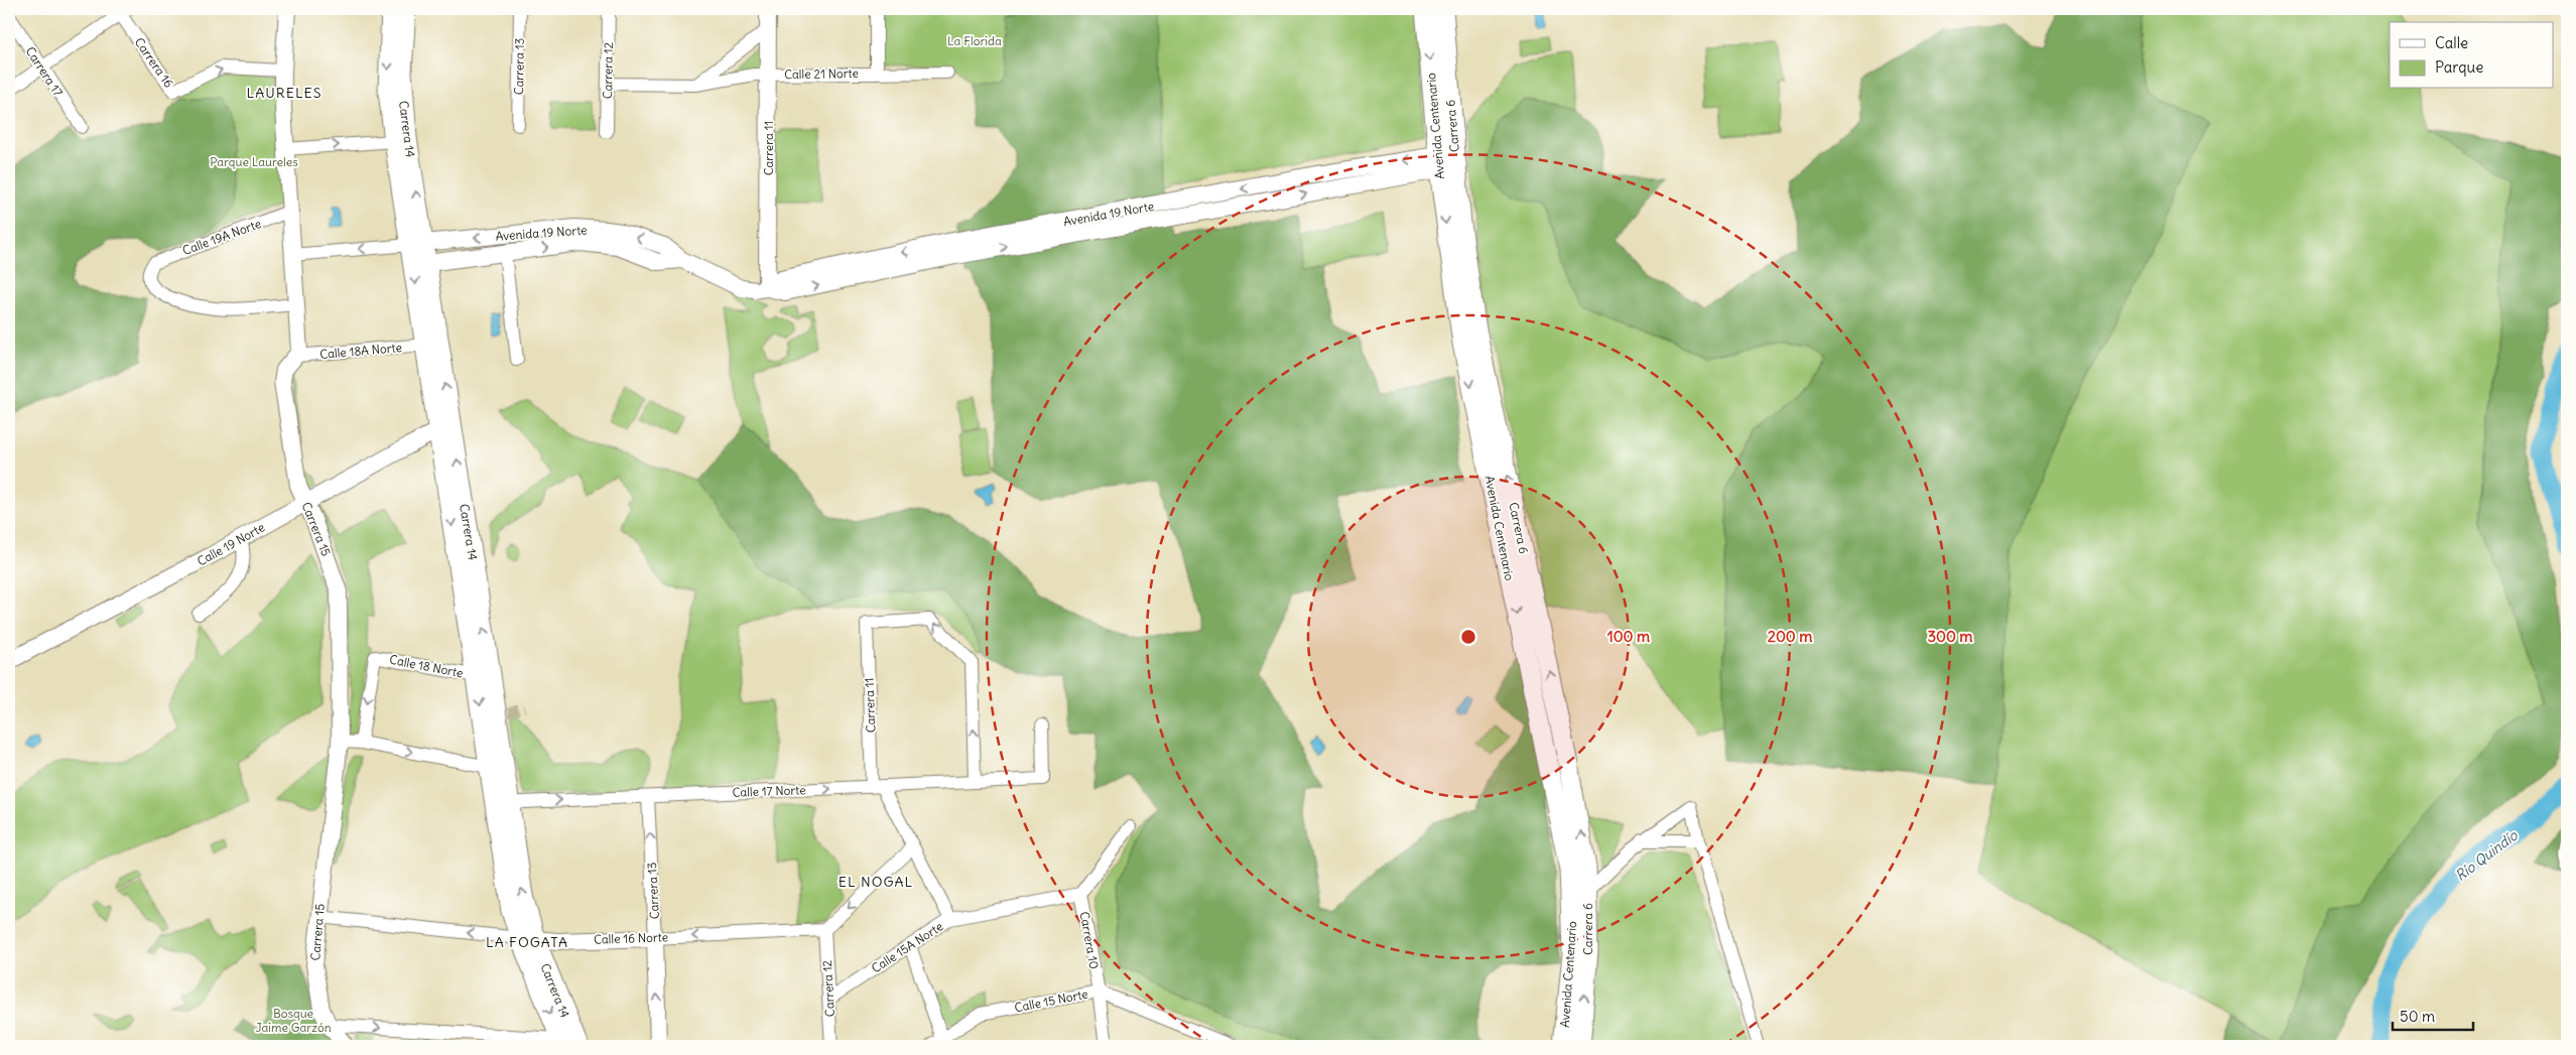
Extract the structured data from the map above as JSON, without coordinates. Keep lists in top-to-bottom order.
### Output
{
  "streets": {
    "main road": ["Avenida Centenario", "Carrera 6", "Carrera 14"],
    "street": [
      "Carrera 16",
      "Carrera 13",
      "Carrera 12",
      "Carrera 17",
      "Calle 21 Norte",
      "Carrera 11",
      "Avenida 19 Norte",
      "Calle 19A Norte",
      "Calle 18A Norte",
      "Carrera 15",
      "Calle 19 Norte",
      "Calle 18 Norte",
      "Calle 17 Norte",
      "Calle 16 Norte",
      "Carrera 10",
      "Calle 15A Norte",
      "Calle 15 Norte"
    ]
  },
  "crossings": [
    ["Carrera 16", "Carrera 15"],
    ["Carrera 13", "Calle 17 Norte"],
    ["Carrera 13", "Calle 16 Norte"],
    ["Carrera 12", "Calle 21 Norte"],
    ["Carrera 12", "Calle 16 Norte"],
    ["Carrera 12", "Calle 15A Norte"],
    ["Calle 21 Norte", "Carrera 11"],
    ["Avenida Centenario", "Carrera 6"],
    ["Avenida Centenario", "Avenida 19 Norte"],
    ["Carrera 6", "Avenida 19 Norte"],
    ["Carrera 14", "Avenida 19 Norte"],
    ["Carrera 14", "Calle 18A Norte"],
    ["Carrera 14", "Calle 19 Norte"],
    ["Carrera 14", "Calle 18 Norte"],
    ["Carrera 14", "Calle 17 Norte"],
    ["Carrera 14", "Calle 16 Norte"],
    ["Carrera 11", "Avenida 19 Norte"],
    ["Carrera 11", "Calle 17 Norte"],
    ["Carrera 11", "Calle 15A Norte"],
    ["Calle 19A Norte", "Carrera 15"],
    ["Calle 18A Norte", "Carrera 15"],
    ["Carrera 15", "Calle 19 Norte"],
    ["Carrera 15", "Calle 16 Norte"],
    ["Carrera 10", "Calle 15A Norte"],
    ["Carrera 10", "Calle 15 Norte"]
  ],
  "one_way": [
    "Carrera 16",
    "Carrera 13",
    "Avenida Centenario",
    "Carrera 6",
    "Calle 17 Norte"
  ],
  "districts": ["LAURELES", "EL NOGAL", "LA FOGATA"],
  "water": ["Río Quindío"],
  "parks": ["La Florida", "Parque Laureles", "Bosque Jaime Garzón"],
  "legend": ["Calle", "Parque"],
  "scale_bar": "50 m",
  "rings": ["100 m", "200 m", "300 m"]
}
